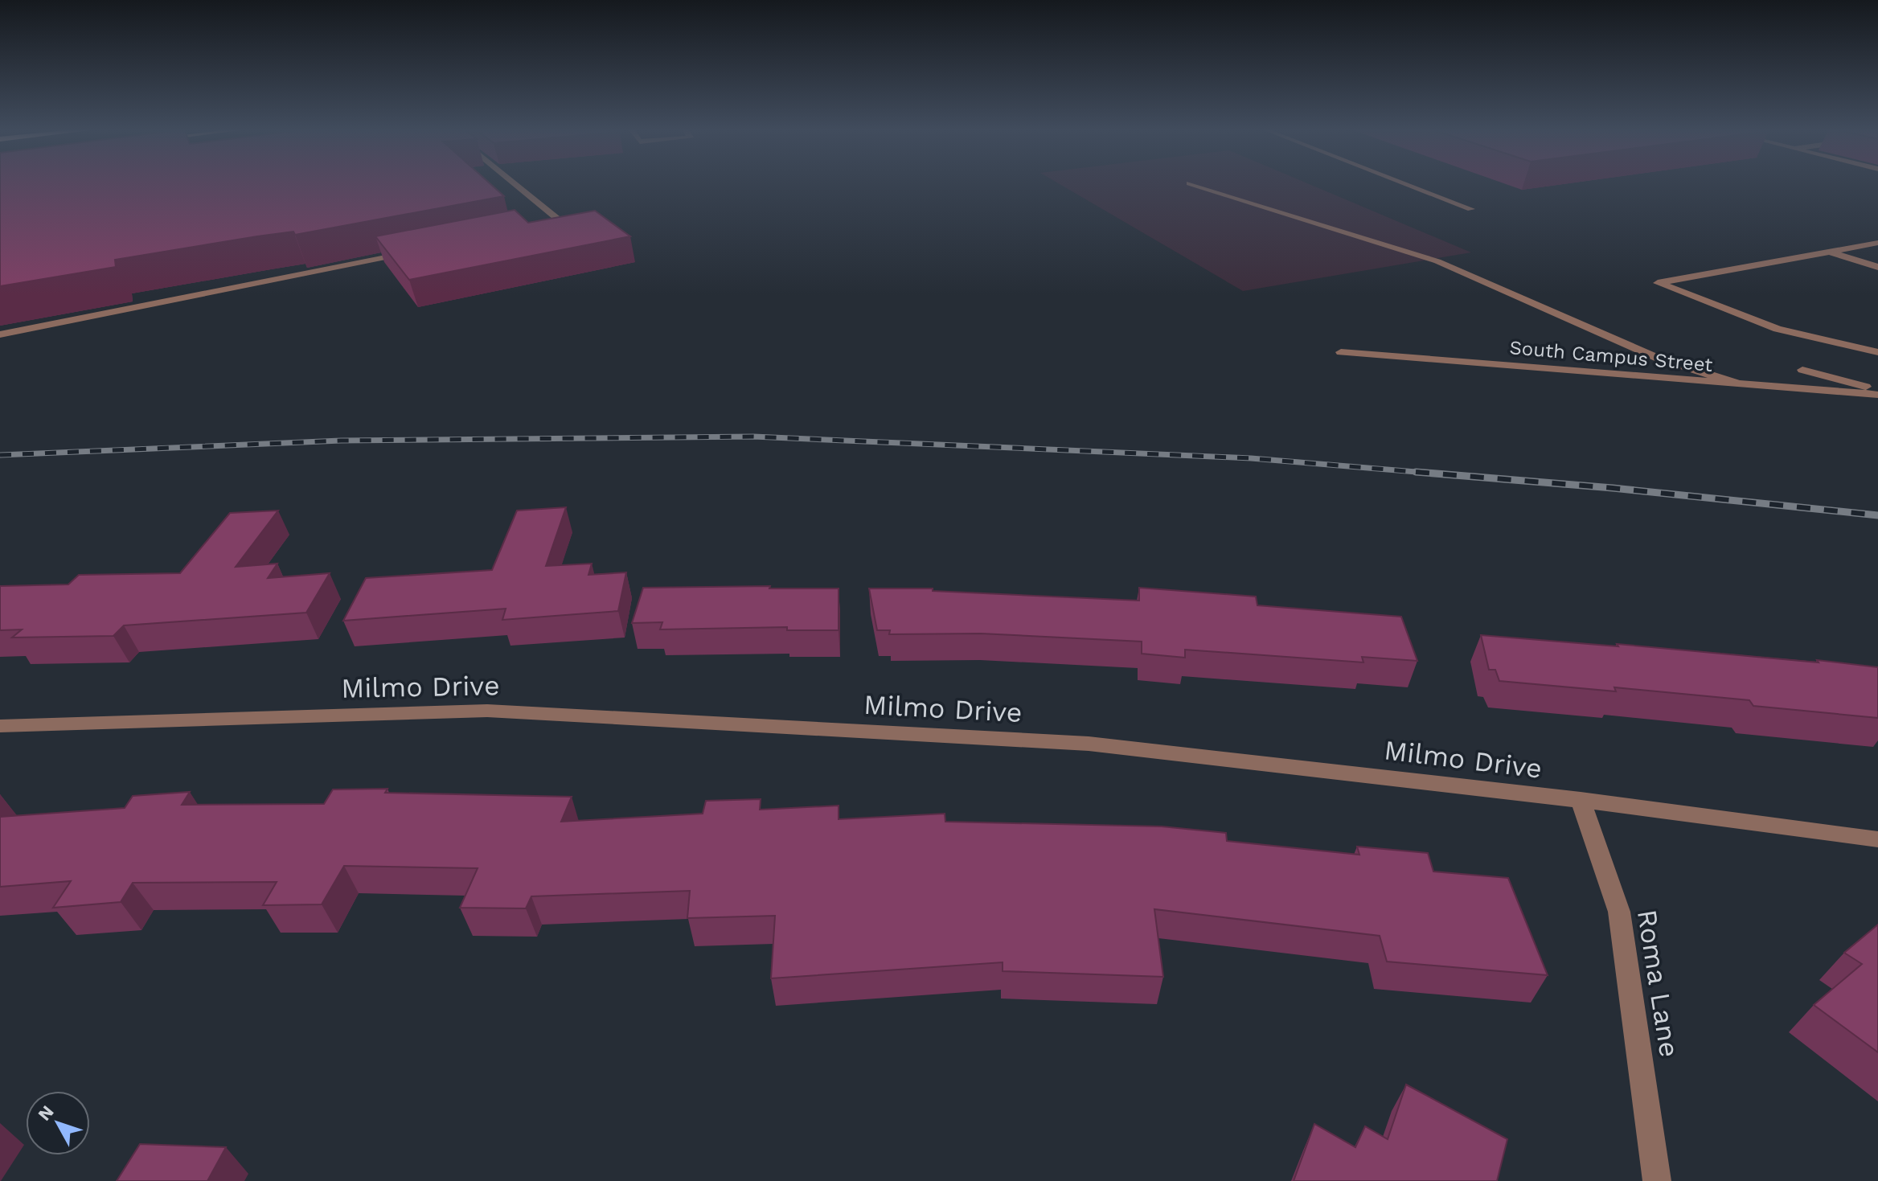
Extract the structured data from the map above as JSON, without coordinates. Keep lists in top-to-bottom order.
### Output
{
  "streets": {
    "street": ["South Campus Street", "Milmo Drive", "Roma Lane"]
  },
  "crossings": [
    ["Milmo Drive", "Roma Lane"]
  ],
  "north": "top left"
}
